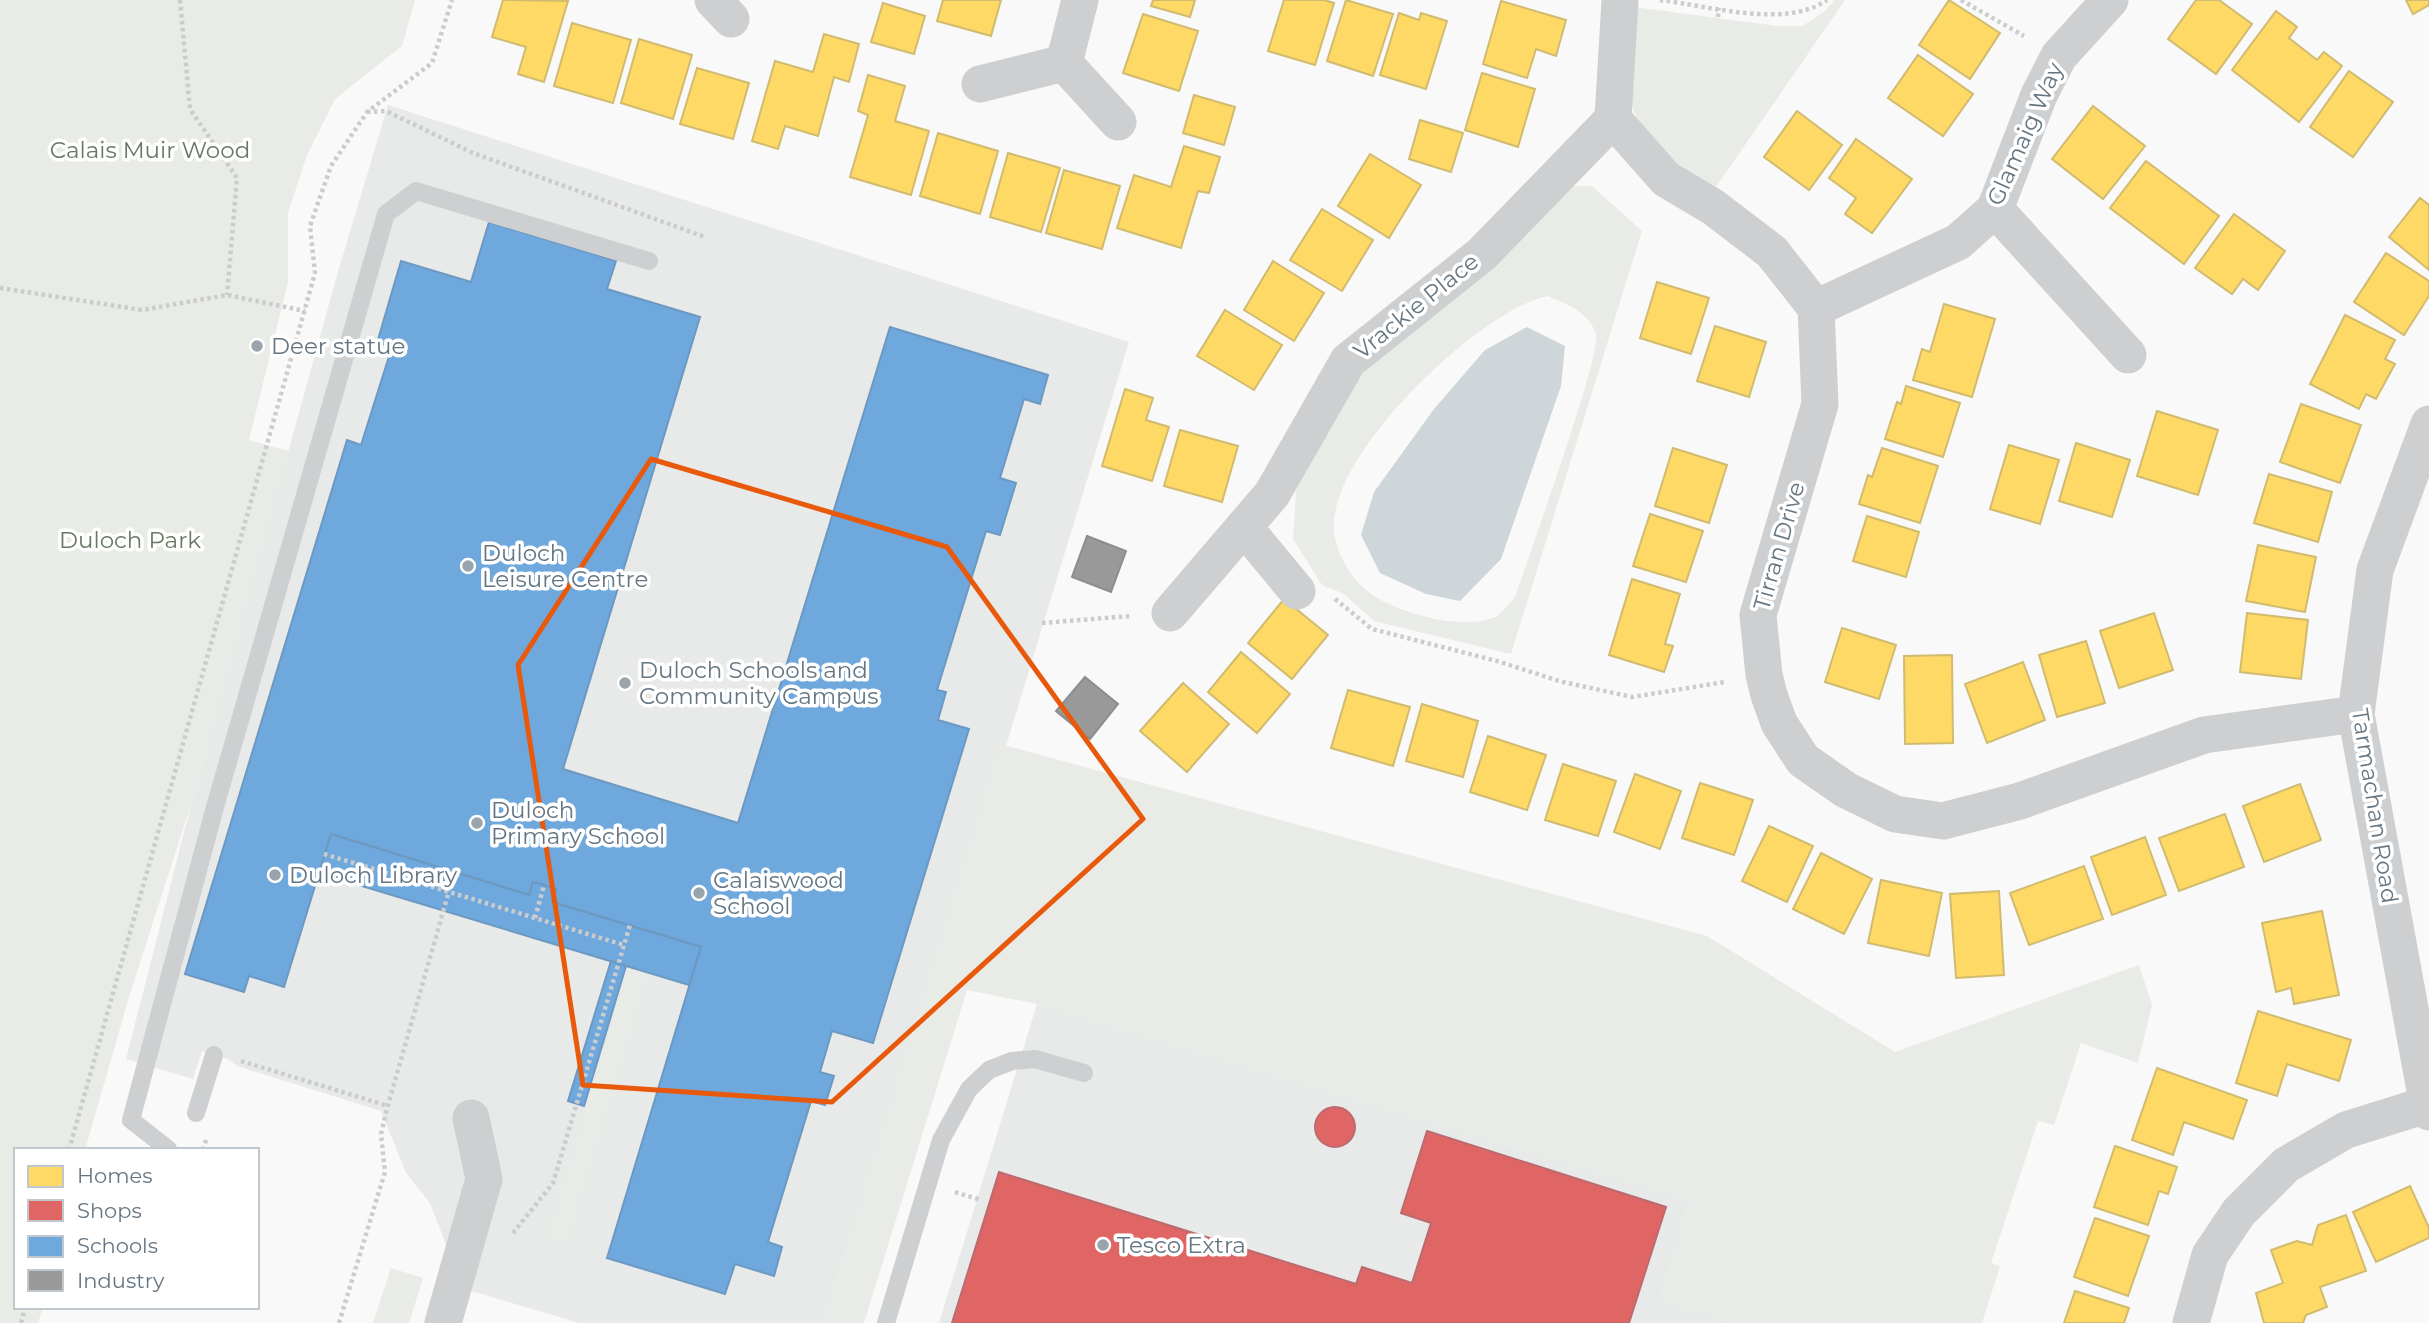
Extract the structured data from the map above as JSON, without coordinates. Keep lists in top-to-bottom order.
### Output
{
  "streets": {
    "street": [
      "Glamaig Way",
      "Vrackie Place",
      "Tirran Drive",
      "Tarmachan Road"
    ]
  },
  "crossings": [
    ["Glamaig Way", "Tirran Drive"],
    ["Tirran Drive", "Tarmachan Road"]
  ],
  "parks": ["Calais Muir Wood", "Duloch Park"],
  "places": [
    "Deer statue",
    "Duloch Leisure Centre",
    "Duloch Schools and Community Campus",
    "Duloch Primary School",
    "Duloch Library",
    "Calaiswood School",
    "Tesco Extra"
  ],
  "legend": [
    "Homes",
    "Shops",
    "Schools",
    "Industry"
  ]
}
